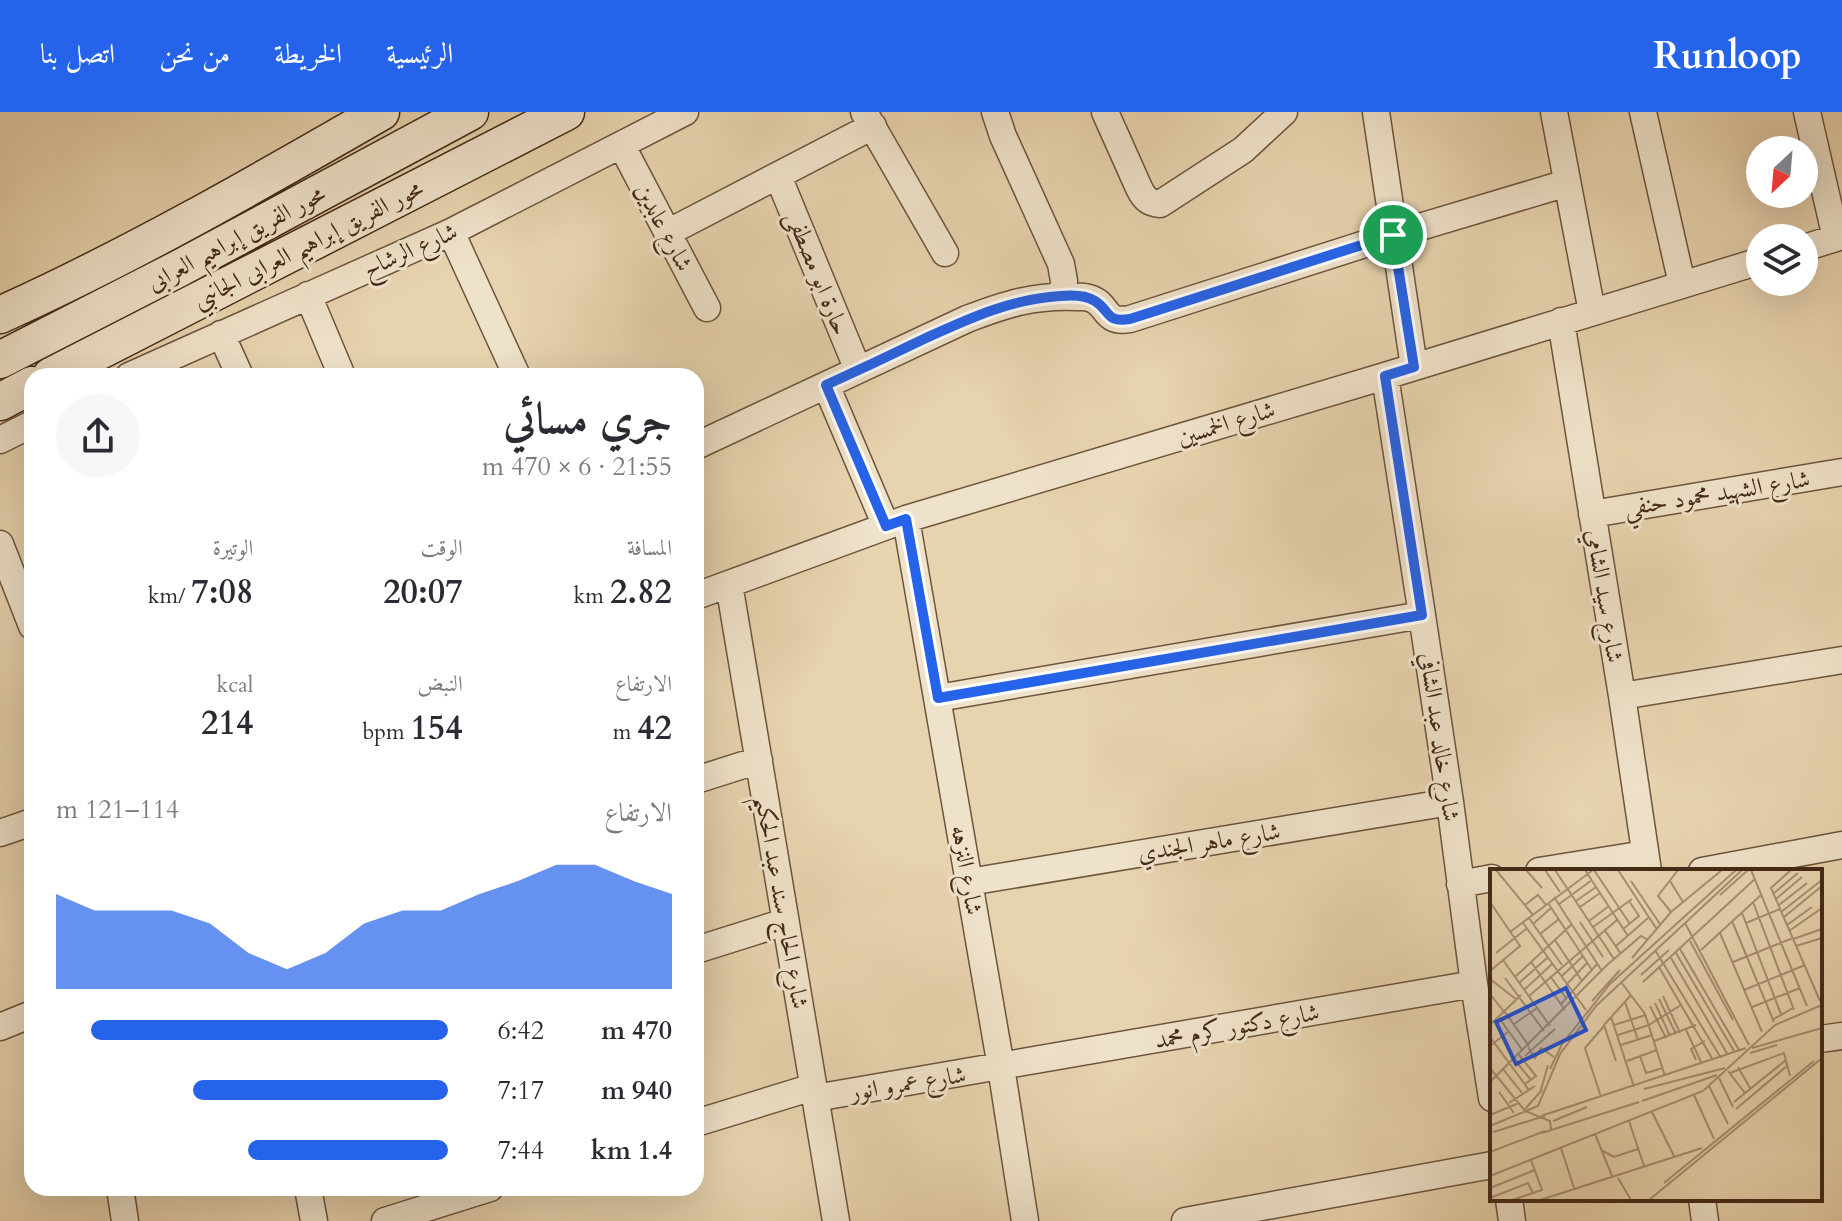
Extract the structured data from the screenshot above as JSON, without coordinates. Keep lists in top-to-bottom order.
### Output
{
  "streets": {
    "main road": ["محور الفريق إبراهيم العرابى", "محور الفريق إبراهيم العرابى الجانبي"],
    "street": [
      "شارع عابدين",
      "شارع الرشاح",
      "حارة ابو مصطفى",
      "شارع الخمسين",
      "شارع الشهيد محمود حنفي",
      "شارع سيد الشامي",
      "شارع خالد عبد الشافي",
      "شارع ماهر الجندي",
      "شارع النزهه",
      "شارع الحاج سند عبد الحكيم",
      "شارع دكتور كرم محمد",
      "شارع عمرو انور"
    ]
  },
  "crossings": [
    ["شارع عابدين", "شارع الرشاح"],
    ["شارع الخمسين", "شارع سيد الشامي"],
    ["شارع الخمسين", "شارع خالد عبد الشافي"],
    ["شارع الخمسين", "شارع النزهه"],
    ["شارع الخمسين", "شارع الحاج سند عبد الحكيم"],
    ["شارع الشهيد محمود حنفي", "شارع سيد الشامي"],
    ["شارع خالد عبد الشافي", "شارع ماهر الجندي"],
    ["شارع خالد عبد الشافي", "شارع دكتور كرم محمد"],
    ["شارع ماهر الجندي", "شارع النزهه"],
    ["شارع النزهه", "شارع دكتور كرم محمد"],
    ["شارع النزهه", "شارع عمرو انور"],
    ["شارع الحاج سند عبد الحكيم", "شارع عمرو انور"],
    ["شارع دكتور كرم محمد", "شارع عمرو انور"]
  ],
  "north": "bottom left",
  "page": {
    "header": "Runloop",
    "nav": [
      "الرئيسية",
      "الخريطة",
      "من نحن",
      "اتصل بنا"
    ],
    "heading": ["جري مسائي", "21:55 · 6 × 470 m"],
    "stats": [
      ["المسافة", "2.82 km"],
      ["الوقت", "20:07"],
      ["الوتيرة", "7:08 /km"],
      ["الارتفاع", "42 m"],
      ["النبض", "154 bpm"],
      ["kcal", "214"]
    ],
    "chart": ["الارتفاع", "114–121 m"],
    "list": [
      {
        "name": "470 m",
        "note": "6:42"
      },
      {
        "name": "940 m",
        "note": "7:17"
      },
      {
        "name": "1.4 km",
        "note": "7:44"
      }
    ]
  }
}
